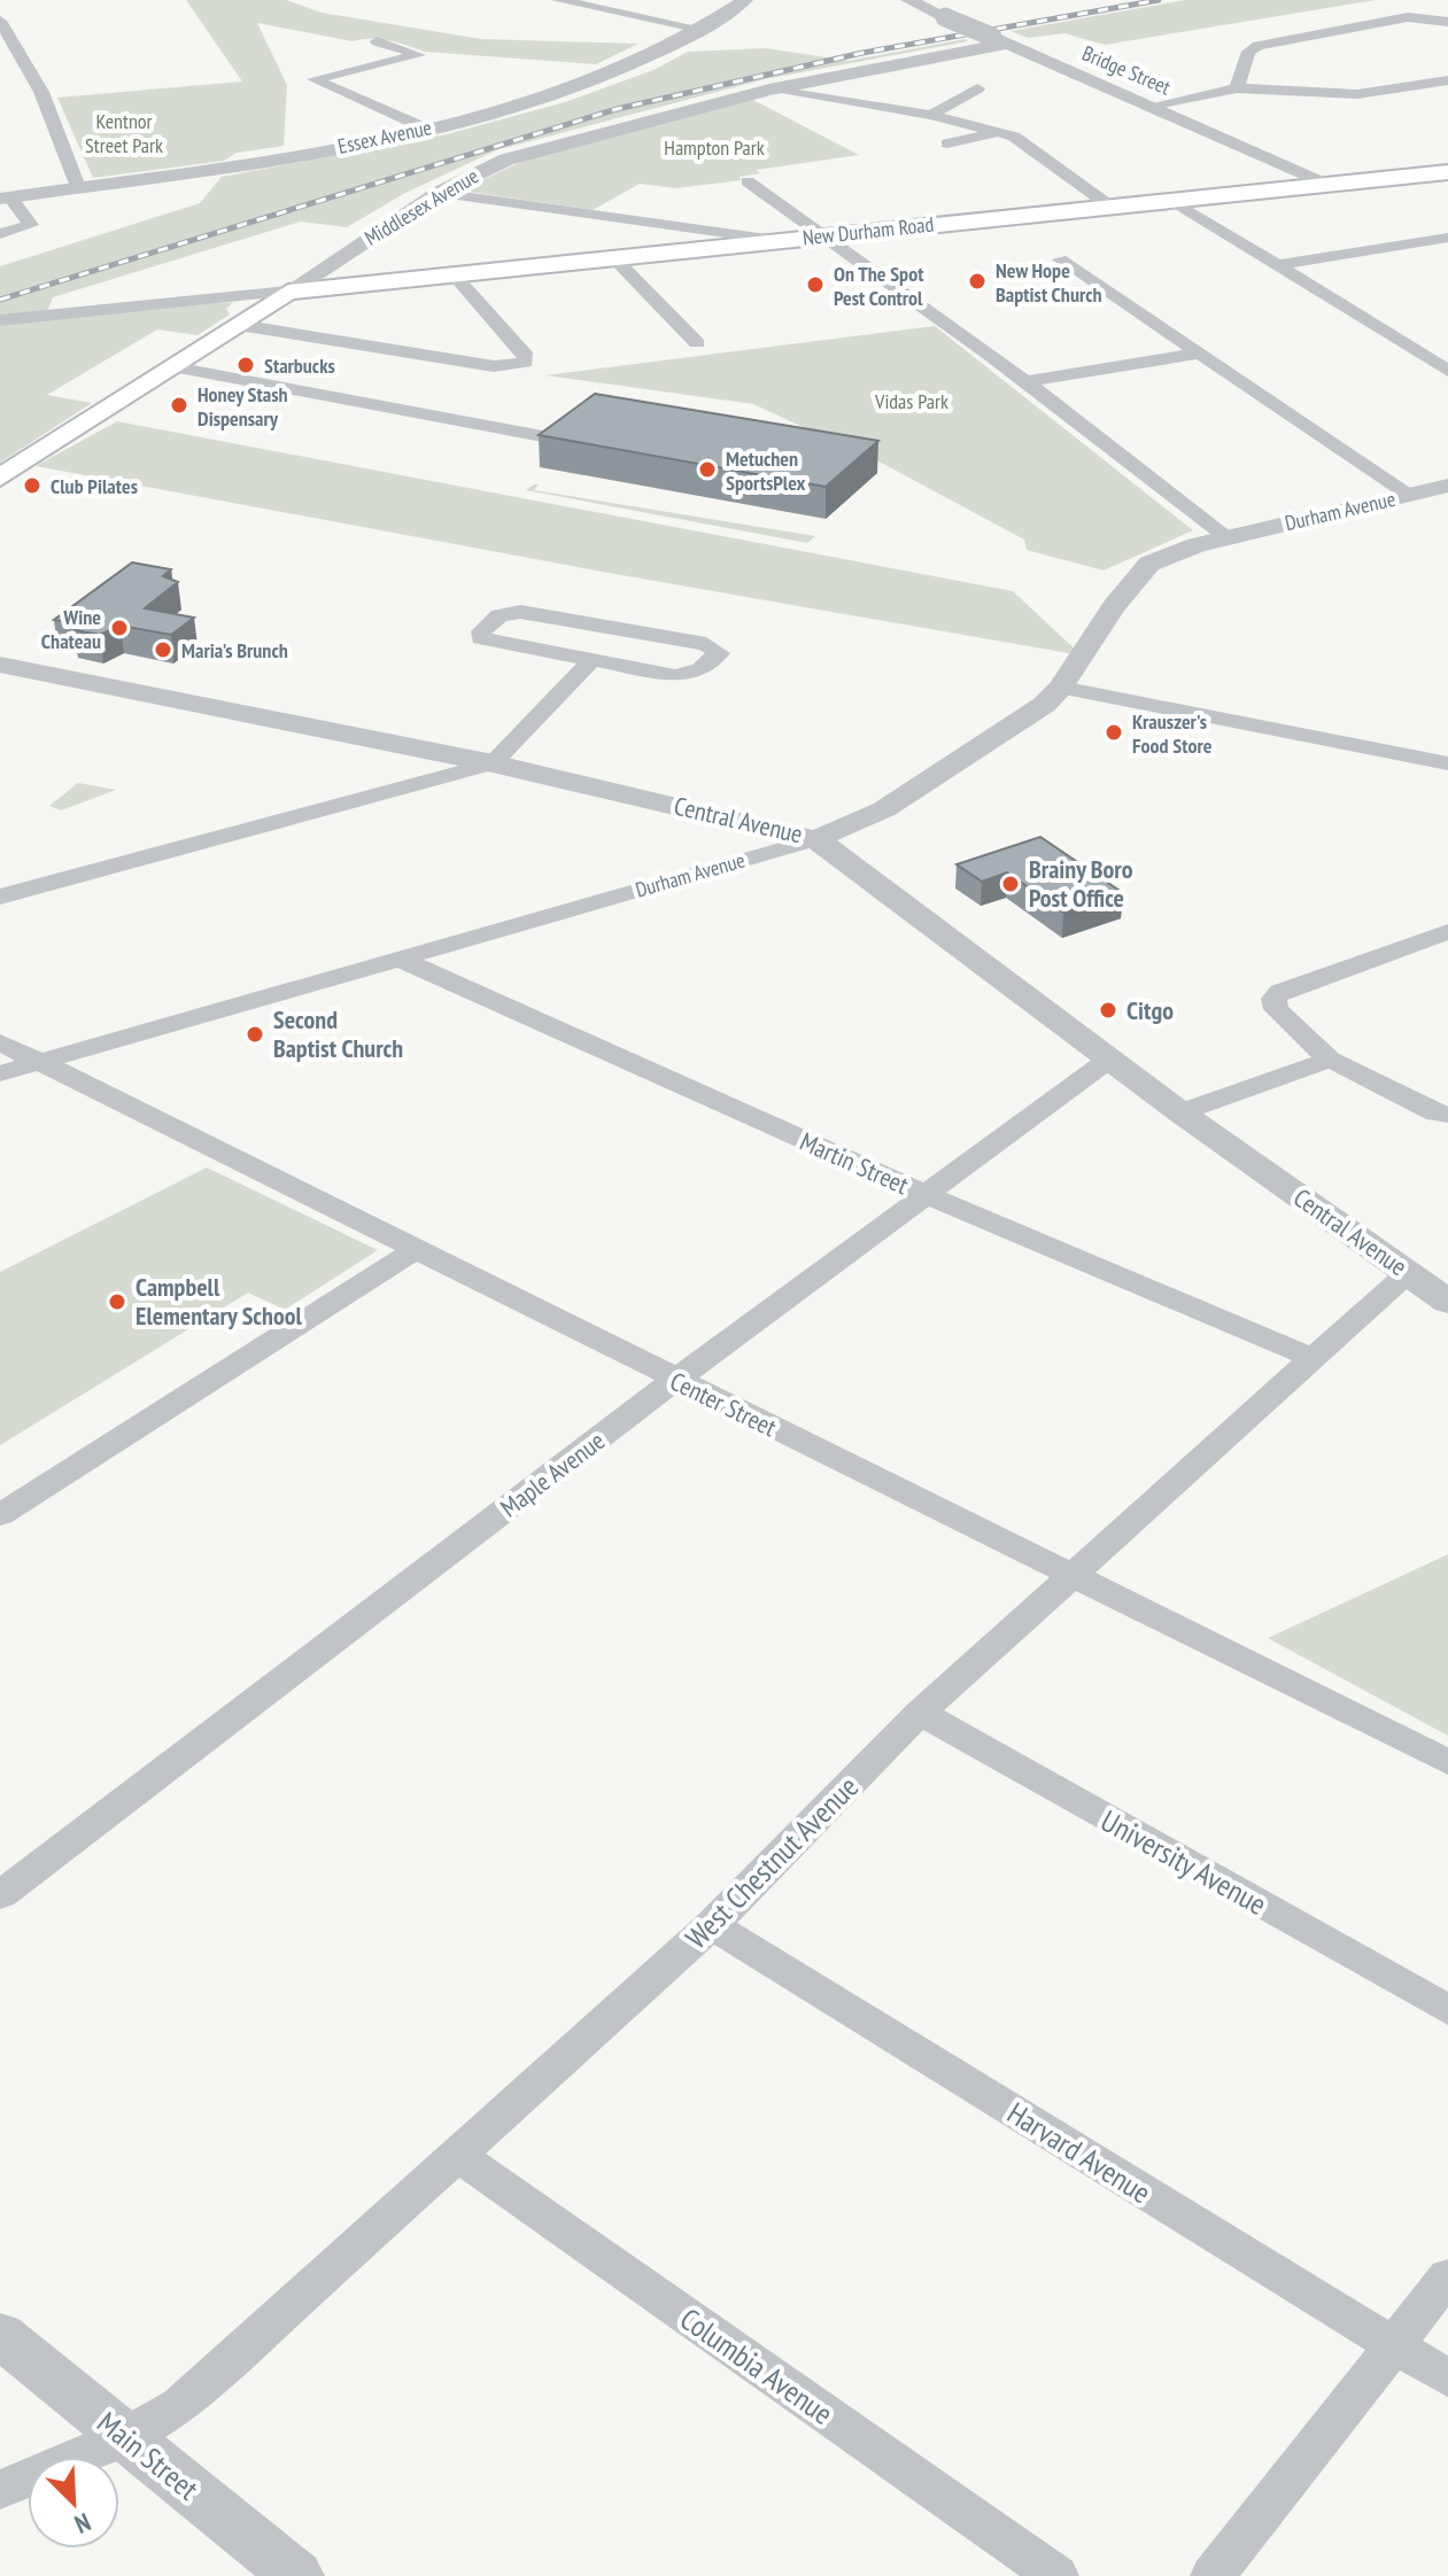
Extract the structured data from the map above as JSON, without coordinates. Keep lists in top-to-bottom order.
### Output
{
  "streets": {
    "main road": ["Middlesex Avenue", "New Durham Road"],
    "street": [
      "Bridge Street",
      "Essex Avenue",
      "Durham Avenue",
      "Central Avenue",
      "Martin Street",
      "Center Street",
      "Maple Avenue",
      "West Chestnut Avenue",
      "University Avenue",
      "Harvard Avenue",
      "Columbia Avenue",
      "Main Street"
    ]
  },
  "crossings": [
    ["Bridge Street", "Middlesex Avenue"],
    ["Bridge Street", "New Durham Road"],
    ["Middlesex Avenue", "New Durham Road"],
    ["Durham Avenue", "Central Avenue"],
    ["Durham Avenue", "Martin Street"],
    ["Durham Avenue", "Center Street"],
    ["Central Avenue", "Maple Avenue"],
    ["Central Avenue", "West Chestnut Avenue"],
    ["Martin Street", "Maple Avenue"],
    ["Martin Street", "West Chestnut Avenue"],
    ["Center Street", "Maple Avenue"],
    ["Center Street", "West Chestnut Avenue"],
    ["West Chestnut Avenue", "University Avenue"],
    ["West Chestnut Avenue", "Harvard Avenue"],
    ["West Chestnut Avenue", "Columbia Avenue"],
    ["West Chestnut Avenue", "Main Street"]
  ],
  "parks": ["Kentnor Street Park", "Hampton Park", "Vidas Park"],
  "places": [
    "New Hope Baptist Church",
    "On The Spot Pest Control",
    "Starbucks",
    "Honey Stash Dispensary",
    "Metuchen SportsPlex",
    "Club Pilates",
    "Wine Chateau",
    "Maria's Brunch",
    "Krauszer's Food Store",
    "Brainy Boro Post Office",
    "Citgo",
    "Second Baptist Church",
    "Campbell Elementary School"
  ],
  "north": "bottom right"
}
